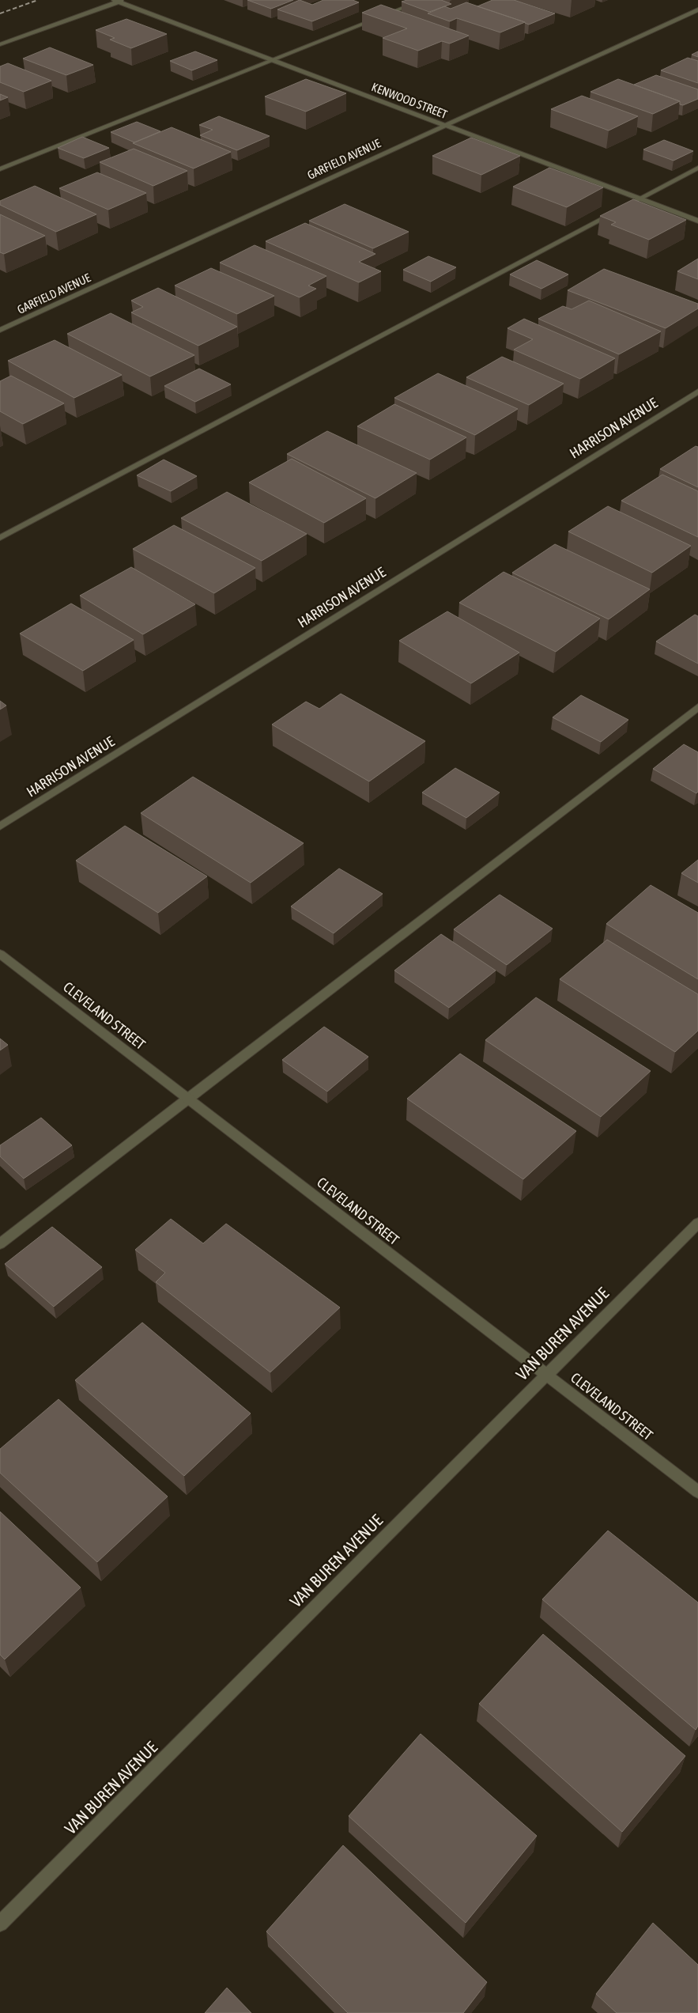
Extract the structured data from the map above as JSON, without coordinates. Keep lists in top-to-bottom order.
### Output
{
  "streets": {
    "street": [
      "KENWOOD STREET",
      "GARFIELD AVENUE",
      "HARRISON AVENUE",
      "CLEVELAND STREET",
      "VAN BUREN AVENUE"
    ]
  },
  "crossings": [
    ["KENWOOD STREET", "GARFIELD AVENUE"],
    ["CLEVELAND STREET", "VAN BUREN AVENUE"]
  ]
}
